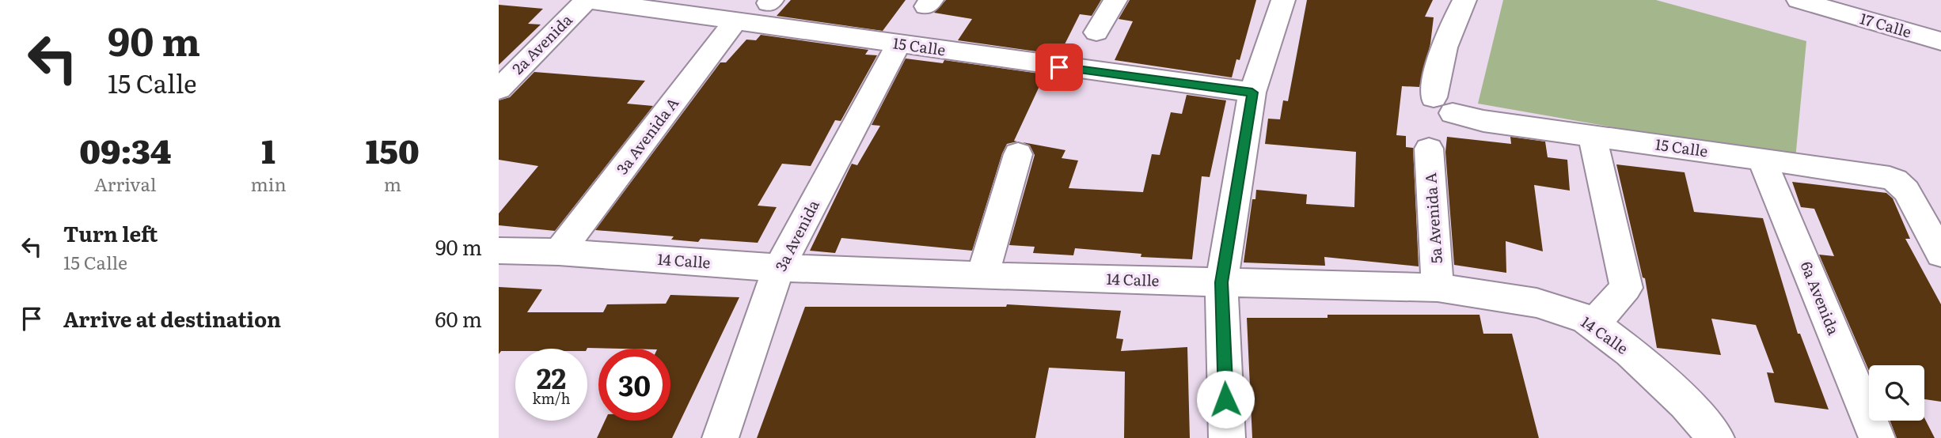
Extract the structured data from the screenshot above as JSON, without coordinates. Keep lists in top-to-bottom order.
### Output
{
  "streets": {
    "street": [
      "17 Calle",
      "2a Avenida",
      "15 Calle",
      "3a Avenida A",
      "5a Avenida A",
      "3a Avenida",
      "14 Calle",
      "6a Avenida"
    ]
  },
  "crossings": [
    ["2a Avenida", "15 Calle"],
    ["15 Calle", "3a Avenida A"],
    ["15 Calle", "3a Avenida"],
    ["15 Calle", "6a Avenida"],
    ["3a Avenida A", "14 Calle"],
    ["5a Avenida A", "14 Calle"],
    ["3a Avenida", "14 Calle"]
  ],
  "page": {
    "turn": ["90 m", "15 Calle"],
    "eta": [
      "09:34",
      "Arrival",
      "1",
      "min",
      "150",
      "m"
    ],
    "list": [
      {
        "name": "Turn left",
        "note": "15 Calle",
        "value": "90 m"
      },
      {
        "name": "Arrive at destination",
        "value": "60 m"
      }
    ],
    "speed": "22 km/h",
    "limit": "30"
  }
}
